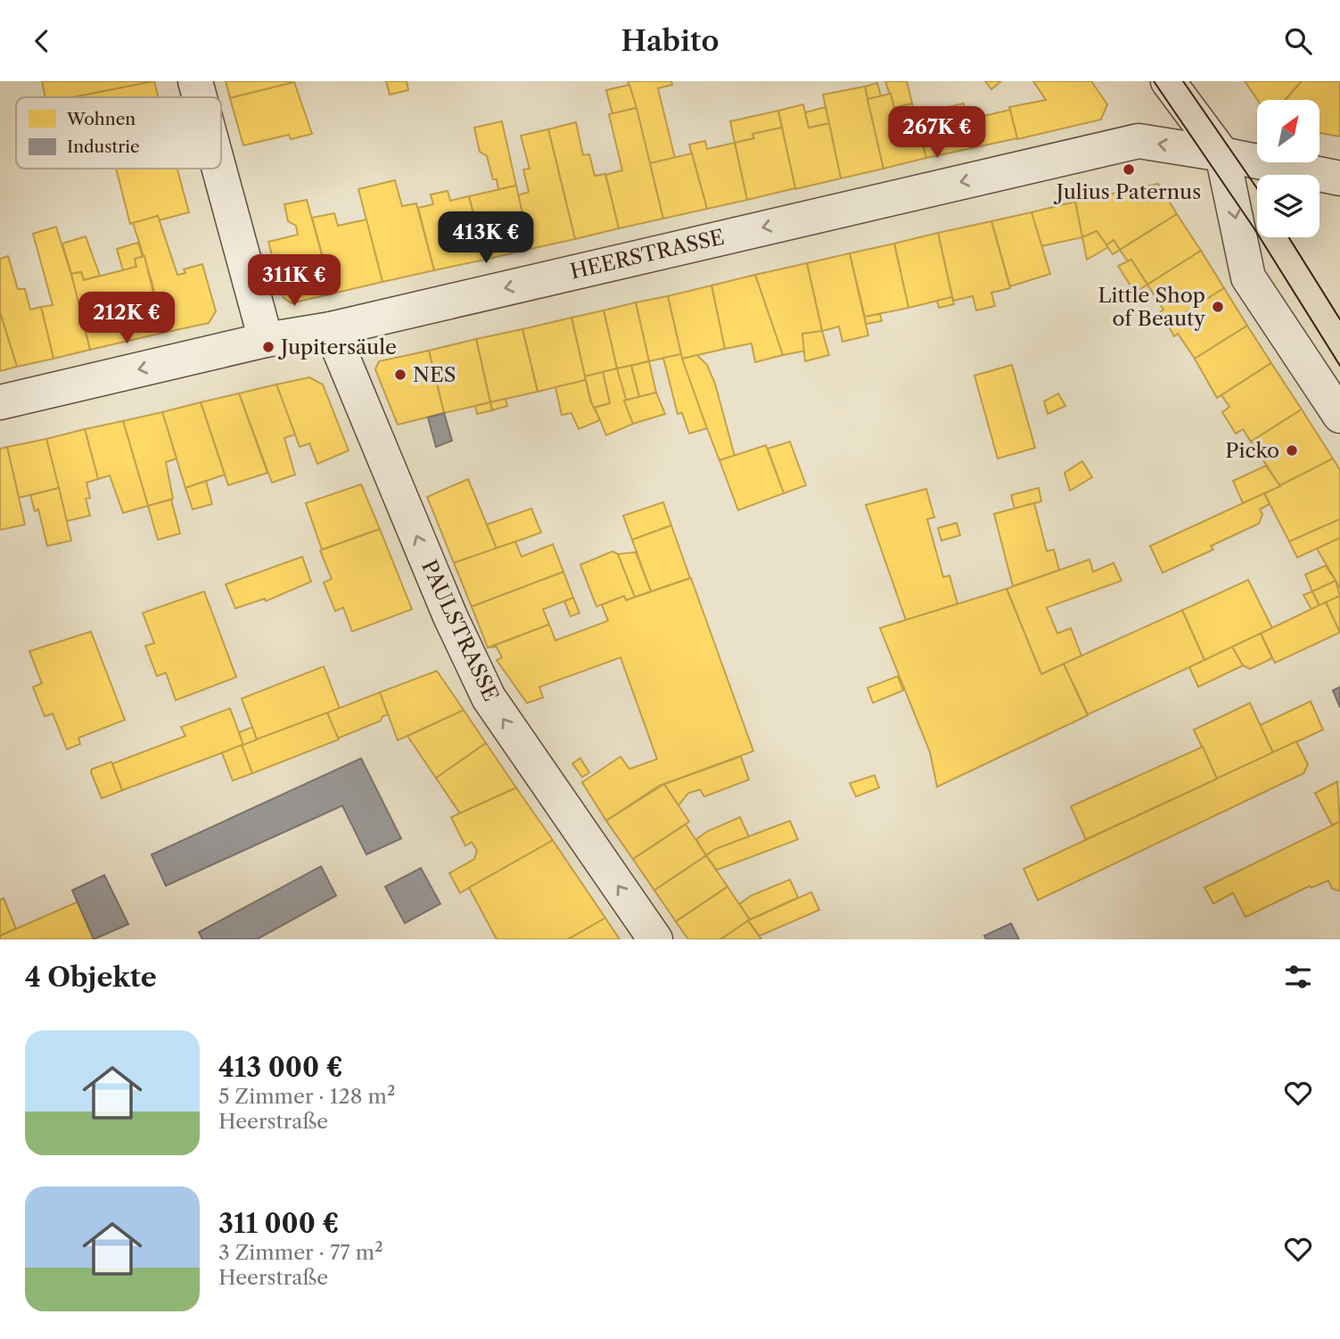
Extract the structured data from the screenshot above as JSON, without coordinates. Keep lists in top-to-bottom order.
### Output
{
  "streets": {
    "street": ["HEERSTRASSE", "PAULSTRASSE"]
  },
  "crossings": [
    ["HEERSTRASSE", "PAULSTRASSE"]
  ],
  "one_way": ["HEERSTRASSE", "PAULSTRASSE"],
  "places": [
    "Julius Paternus",
    "Little Shop of Beauty",
    "Jupitersäule",
    "NES",
    "Picko"
  ],
  "legend": ["Wohnen", "Industrie"],
  "north": "top right",
  "page": {
    "header": "Habito",
    "price": [
      "267K €",
      "413K €",
      "311K €",
      "212K €"
    ],
    "heading": "4 Objekte",
    "list": [
      {
        "name": "413 000 €",
        "note": "5 Zimmer · 128 m² · Heerstraße"
      },
      {
        "name": "311 000 €",
        "note": "3 Zimmer · 77 m² · Heerstraße"
      }
    ]
  }
}
